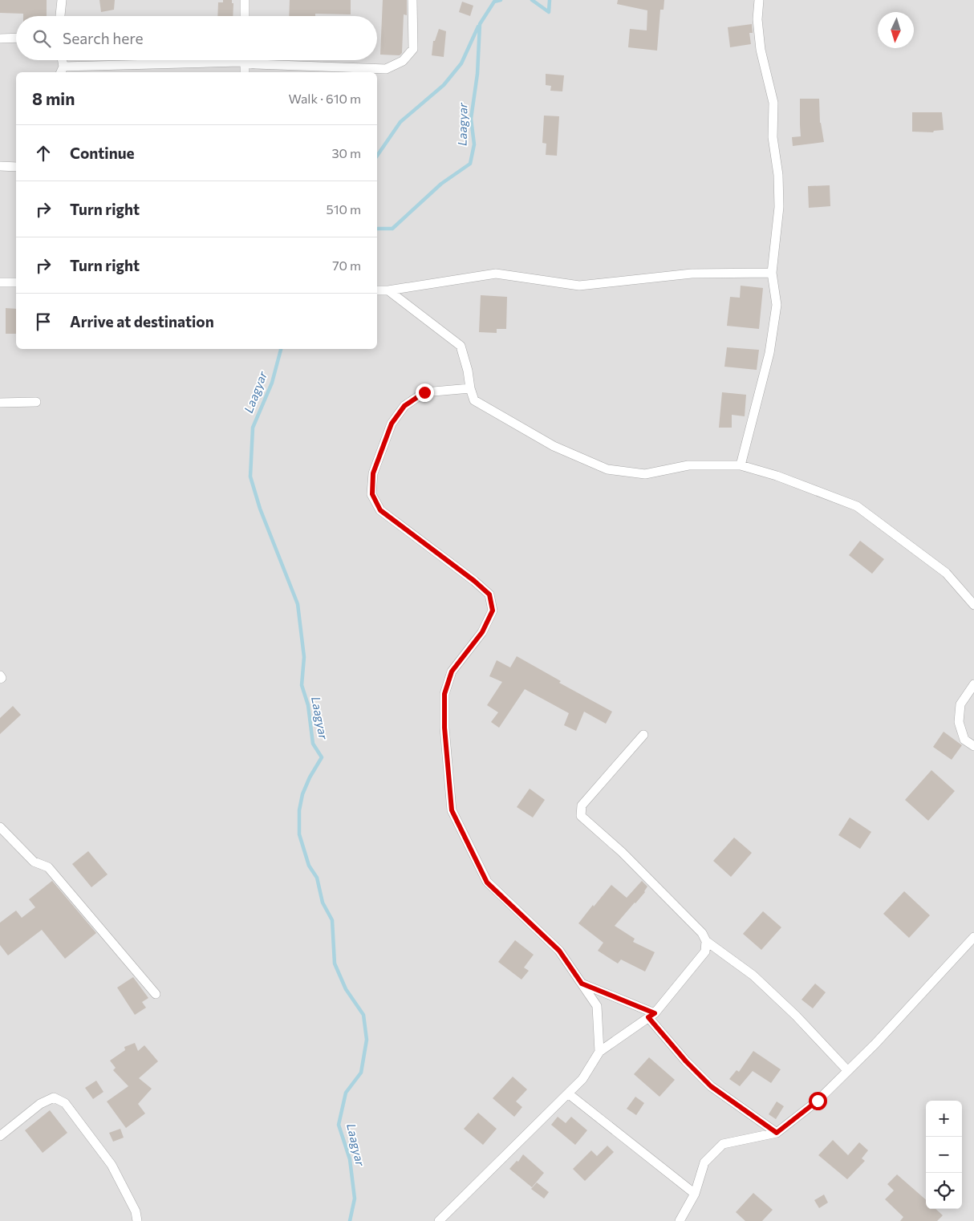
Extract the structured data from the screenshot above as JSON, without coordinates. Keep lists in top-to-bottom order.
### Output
{
  "water": ["Laagyar"],
  "north": "bottom",
  "page": {
    "search": "Search here",
    "heading": ["8 min", "Walk · 610 m"],
    "list": [
      ["Continue", "30 m"],
      ["Turn right", "510 m"],
      ["Turn right", "70 m"],
      "Arrive at destination"
    ],
    "map_buttons": ["+", "−"]
  }
}
